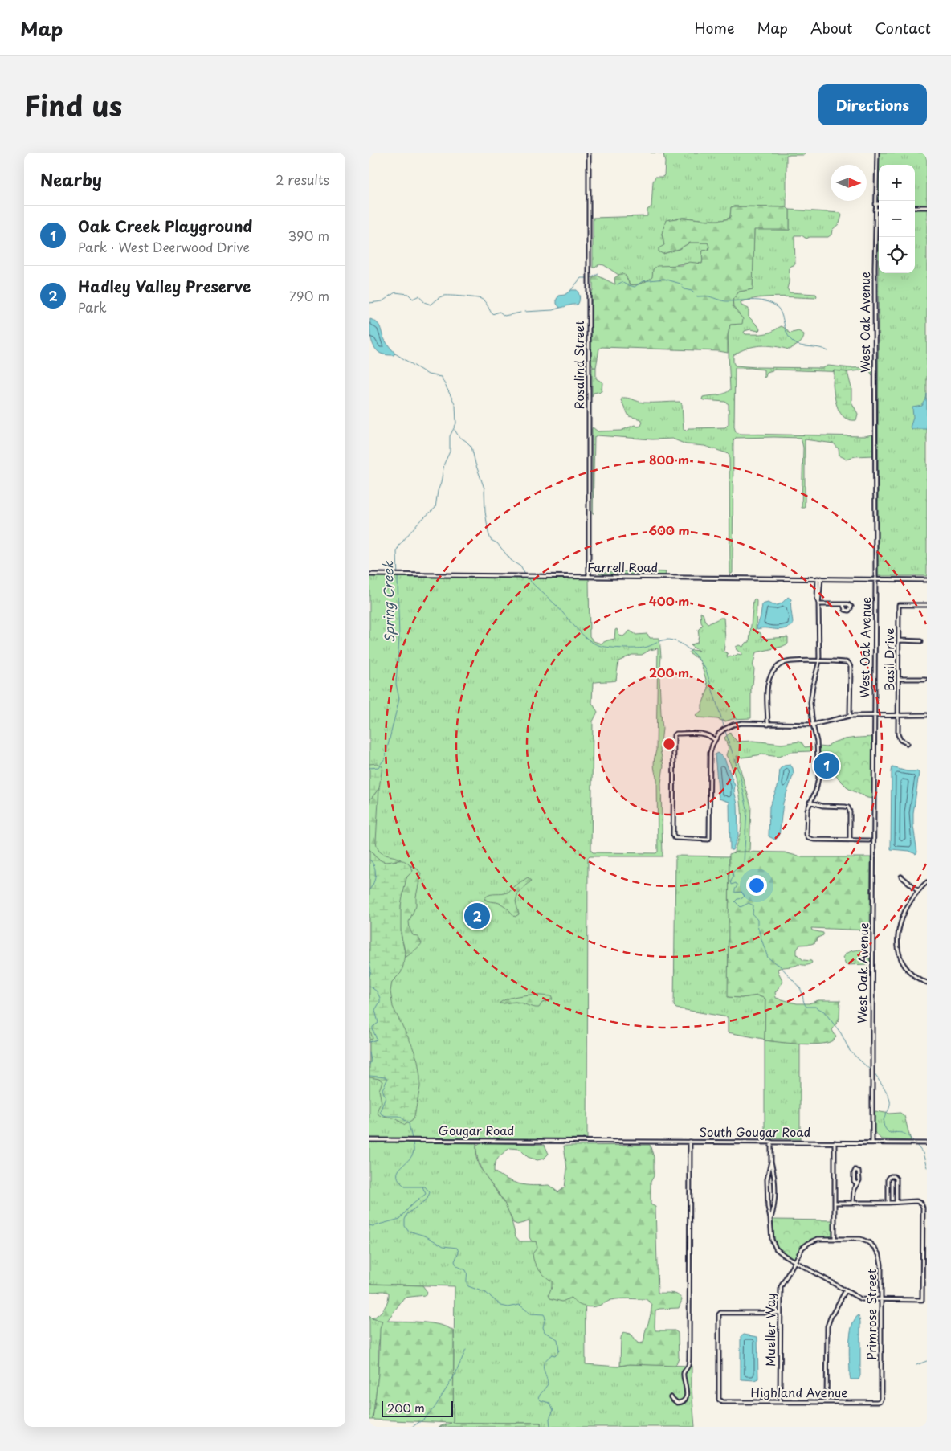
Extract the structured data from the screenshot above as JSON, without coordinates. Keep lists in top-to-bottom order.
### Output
{
  "streets": {
    "street": [
      "West Oak Avenue",
      "Rosalind Street",
      "Farrell Road",
      "Basil Drive",
      "Gougar Road",
      "South Gougar Road",
      "Primrose Street",
      "Mueller Way",
      "Highland Avenue"
    ]
  },
  "crossings": [
    ["West Oak Avenue", "Farrell Road"],
    ["West Oak Avenue", "South Gougar Road"],
    ["Rosalind Street", "Farrell Road"],
    ["Gougar Road", "South Gougar Road"],
    ["Primrose Street", "Mueller Way"],
    ["Primrose Street", "Highland Avenue"],
    ["Mueller Way", "Highland Avenue"]
  ],
  "water": ["Spring Creek"],
  "scale_bar": "200 m",
  "north": "right",
  "page": {
    "header": "Map",
    "nav": [
      "Home",
      "Map",
      "About",
      "Contact"
    ],
    "title": "Find us",
    "buttons": "Directions",
    "heading": ["Nearby", "2 results"],
    "map_buttons": ["+", "−"],
    "list": [
      {
        "mark": "1",
        "name": "Oak Creek Playground",
        "note": "Park · West Deerwood Drive",
        "value": "390 m"
      },
      {
        "mark": "2",
        "name": "Hadley Valley Preserve",
        "note": "Park",
        "value": "790 m"
      }
    ],
    "pins": ["1", "2"],
    "scale": "200 m"
  },
  "rings": [
    "800 m",
    "600 m",
    "400 m",
    "200 m"
  ]
}
